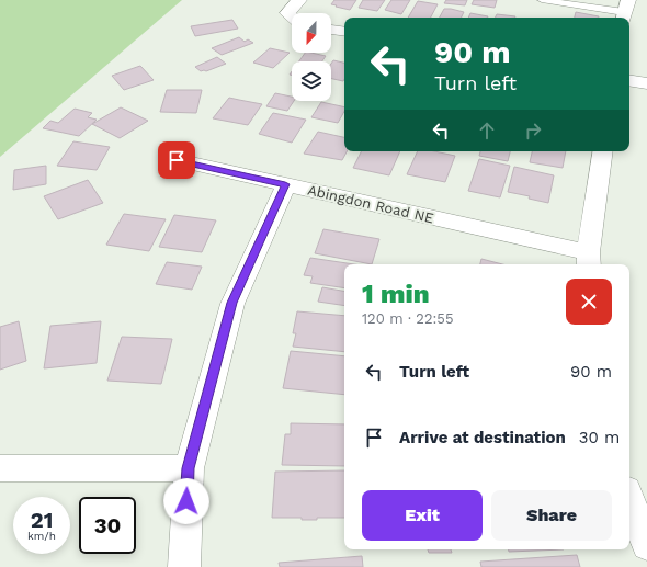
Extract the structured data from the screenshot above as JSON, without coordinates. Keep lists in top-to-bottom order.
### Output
{
  "streets": {
    "street": ["Abingdon Road NE"]
  },
  "north": "bottom",
  "page": {
    "turn": ["90 m", "Turn left"],
    "heading": ["1 min", "120 m · 22:55"],
    "list": [
      {
        "name": "Turn left",
        "value": "90 m"
      },
      {
        "name": "Arrive at destination",
        "value": "30 m"
      }
    ],
    "buttons": ["Exit", "Share"],
    "speed": "21 km/h",
    "limit": "30"
  }
}
